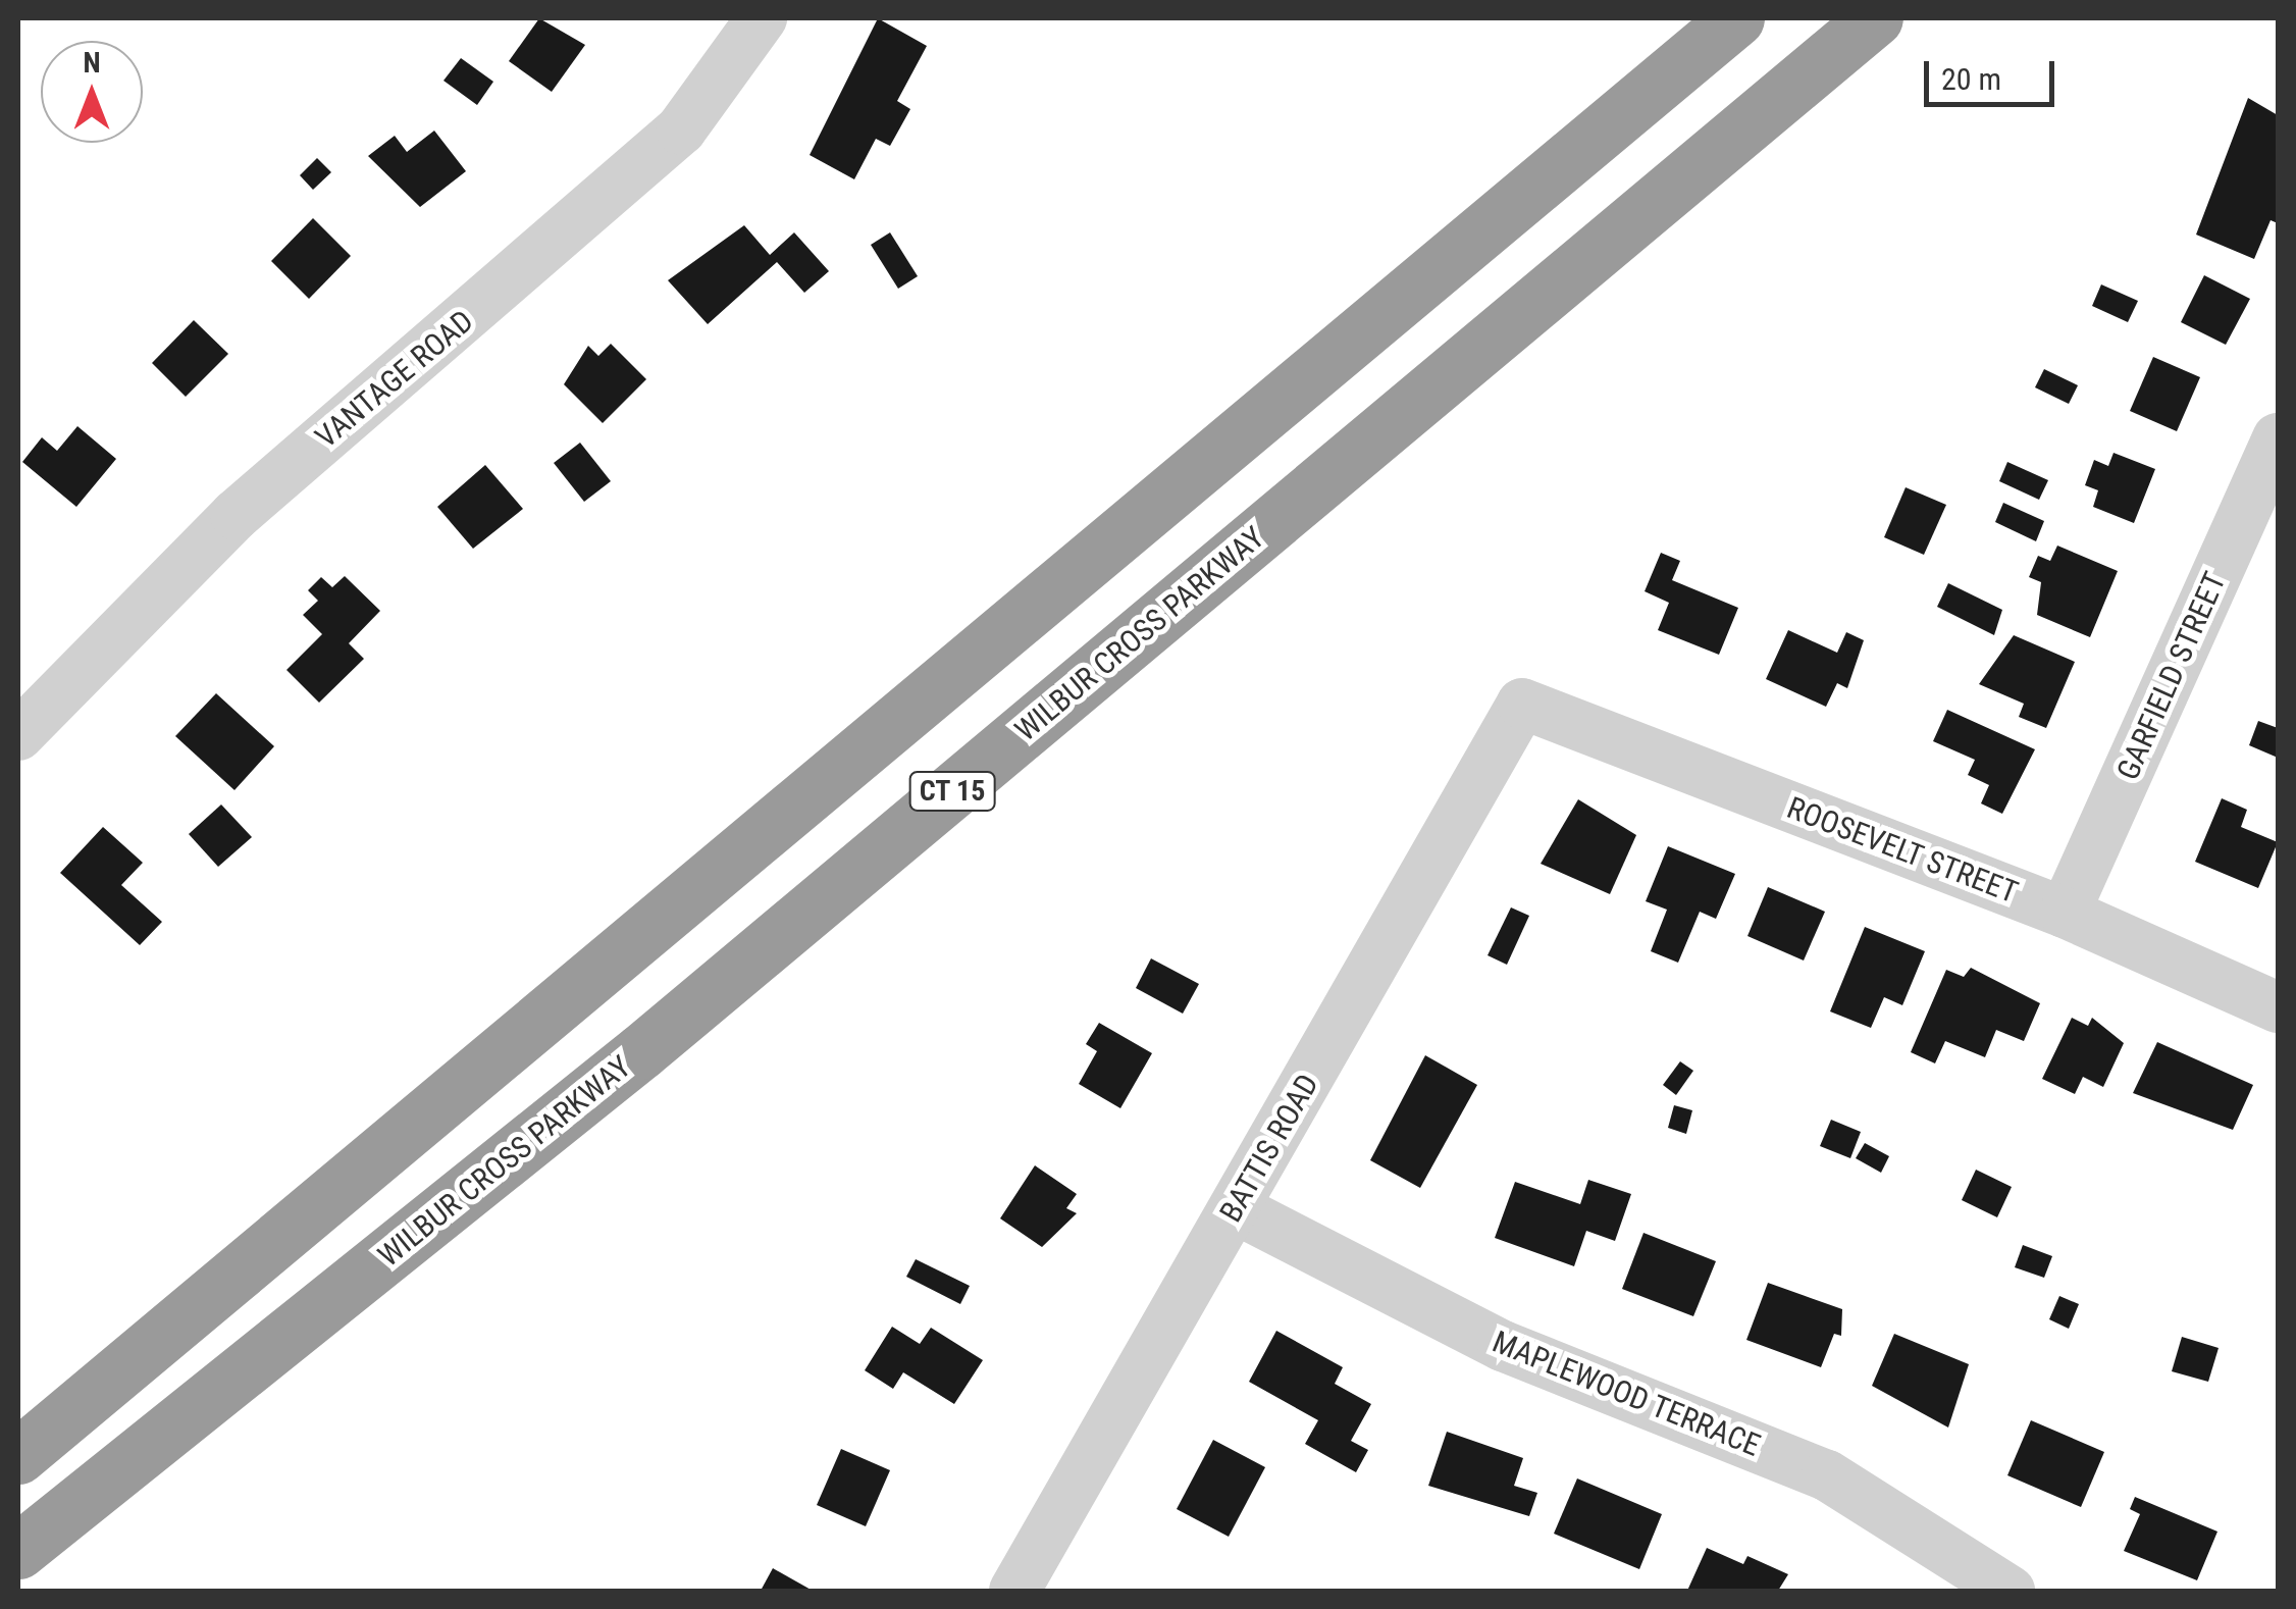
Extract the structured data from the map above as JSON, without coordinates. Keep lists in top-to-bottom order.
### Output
{
  "streets": {
    "highway": ["WILBUR CROSS PARKWAY", "CT 15"],
    "street": [
      "VANTAGE ROAD",
      "GARFIELD STREET",
      "ROOSEVELT STREET",
      "BATTIS ROAD",
      "MAPLEWOOD TERRACE"
    ]
  },
  "crossings": [
    ["GARFIELD STREET", "ROOSEVELT STREET"],
    ["ROOSEVELT STREET", "BATTIS ROAD"],
    ["BATTIS ROAD", "MAPLEWOOD TERRACE"]
  ],
  "scale_bar": "20 m",
  "north": "top"
}
